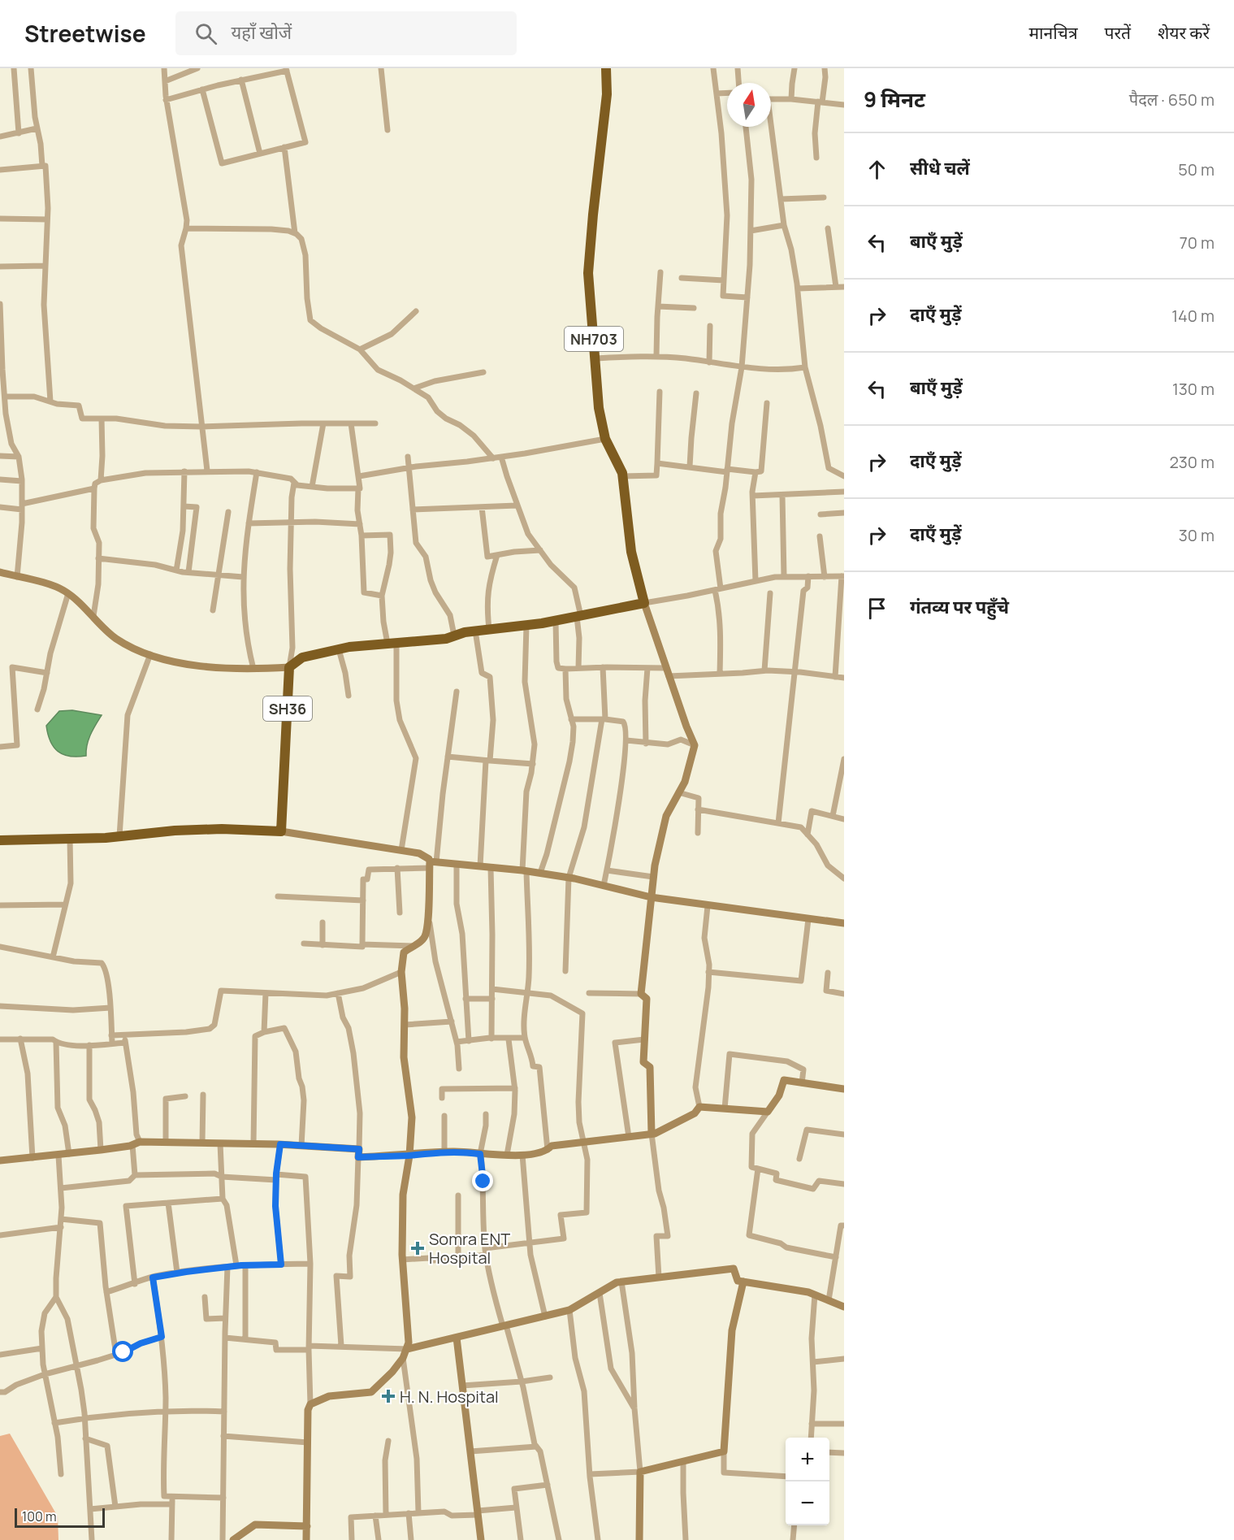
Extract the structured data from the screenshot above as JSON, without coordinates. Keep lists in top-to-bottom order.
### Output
{
  "streets": {
    "highway": ["NH703", "SH36"]
  },
  "places": {
    "health": ["Somra ENT Hospital", "H. N. Hospital"]
  },
  "scale_bar": "100 m",
  "north": "top",
  "page": {
    "header": "Streetwise",
    "search": "यहाँ खोजें",
    "nav": ["मानचित्र", "परतें", "शेयर करें"],
    "heading": ["9 मिनट", "पैदल · 650 m"],
    "list": [
      ["सीधे चलें", "50 m"],
      ["बाएँ मुड़ें", "70 m"],
      ["दाएँ मुड़ें", "140 m"],
      ["बाएँ मुड़ें", "130 m"],
      ["दाएँ मुड़ें", "230 m"],
      ["दाएँ मुड़ें", "30 m"],
      "गंतव्य पर पहुँचे"
    ],
    "map_buttons": ["+", "−"],
    "scale": "100 m"
  }
}
